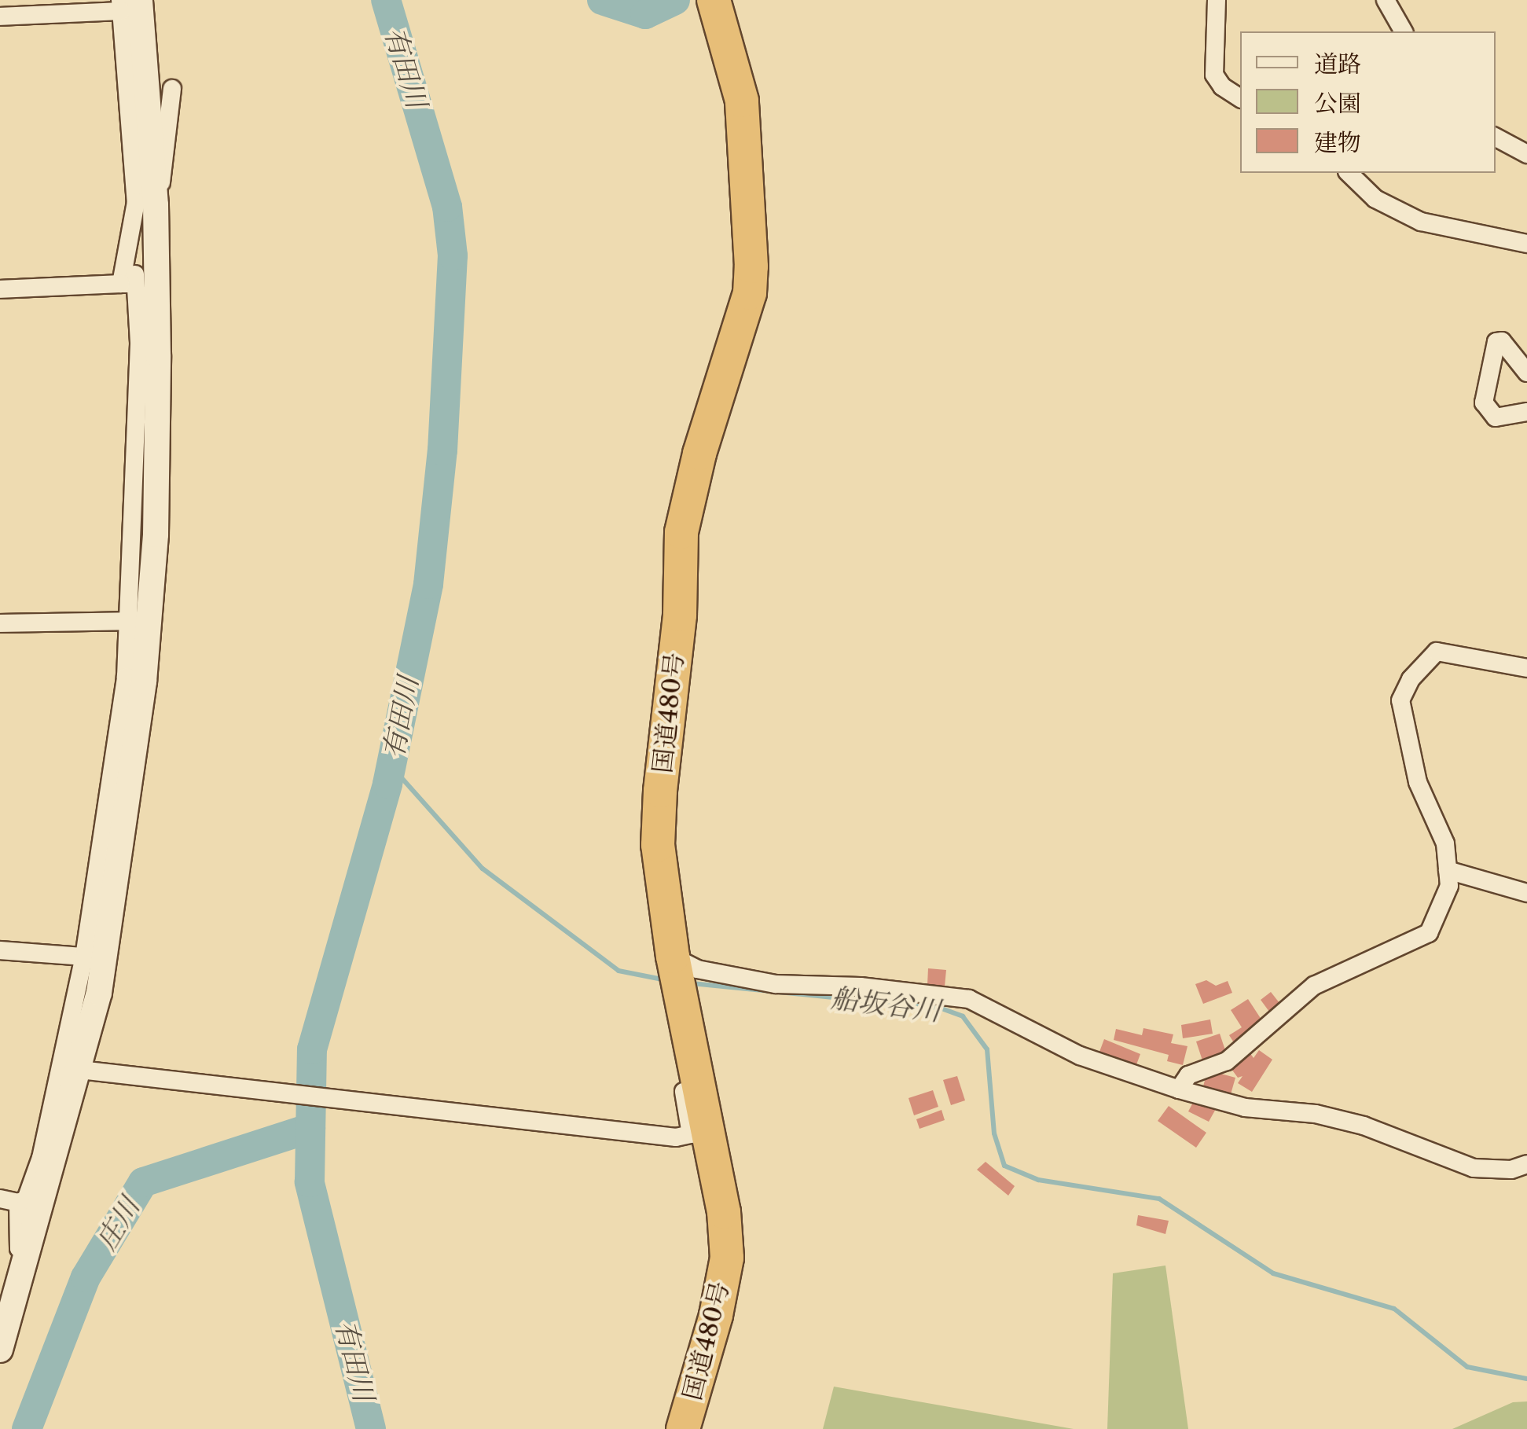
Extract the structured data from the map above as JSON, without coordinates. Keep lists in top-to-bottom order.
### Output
{
  "streets": {
    "highway": ["国道480号"]
  },
  "water": ["有田川", "船坂谷川", "庄川"],
  "legend": ["道路", "公園", "建物"]
}
